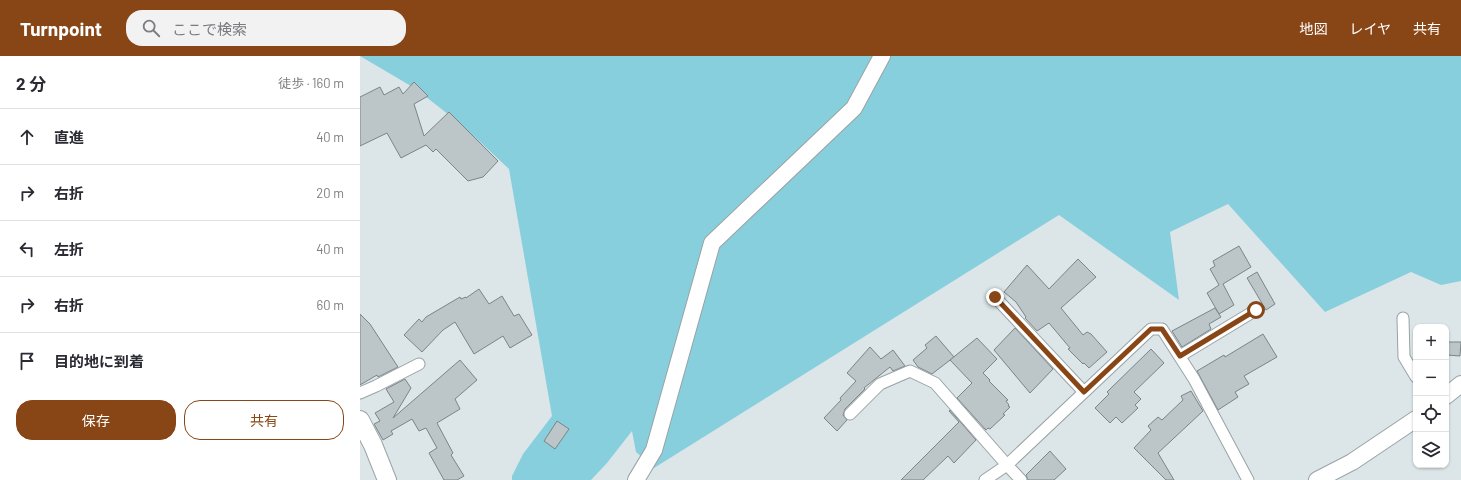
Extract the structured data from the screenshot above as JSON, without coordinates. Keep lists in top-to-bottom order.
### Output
{
  "page": {
    "header": "Turnpoint",
    "search": "ここで検索",
    "nav": ["地図", "レイヤ", "共有"],
    "heading": ["2 分", "徒歩 · 160 m"],
    "list": [
      ["直進", "40 m"],
      ["右折", "20 m"],
      ["左折", "40 m"],
      ["右折", "60 m"],
      "目的地に到着"
    ],
    "map_buttons": ["+", "−"],
    "buttons": ["保存", "共有"]
  }
}
